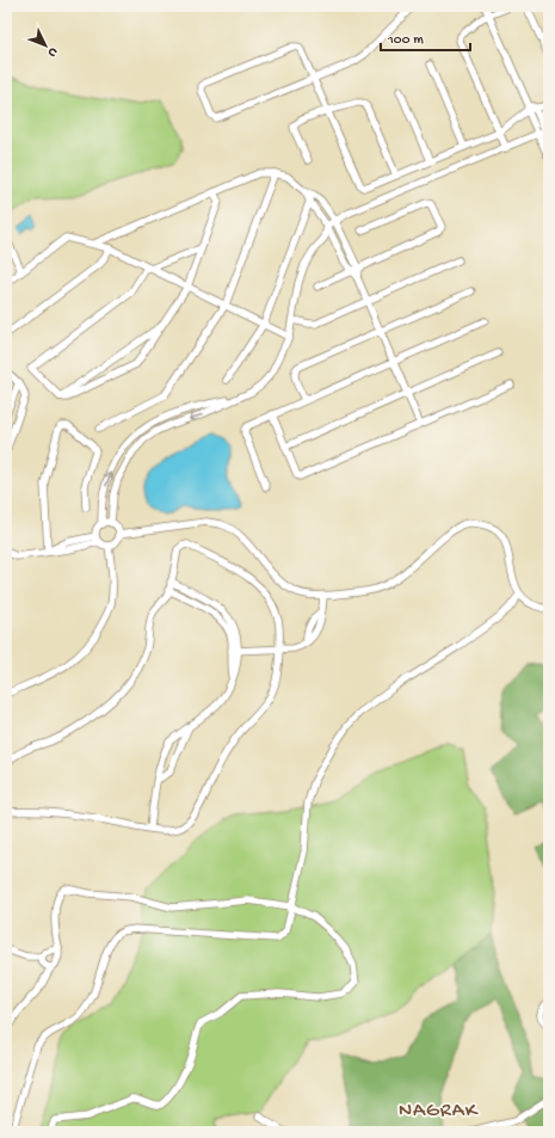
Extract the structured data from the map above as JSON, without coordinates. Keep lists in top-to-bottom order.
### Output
{
  "districts": ["NAGRAK"],
  "scale_bar": "100 m",
  "north": "bottom right"
}
